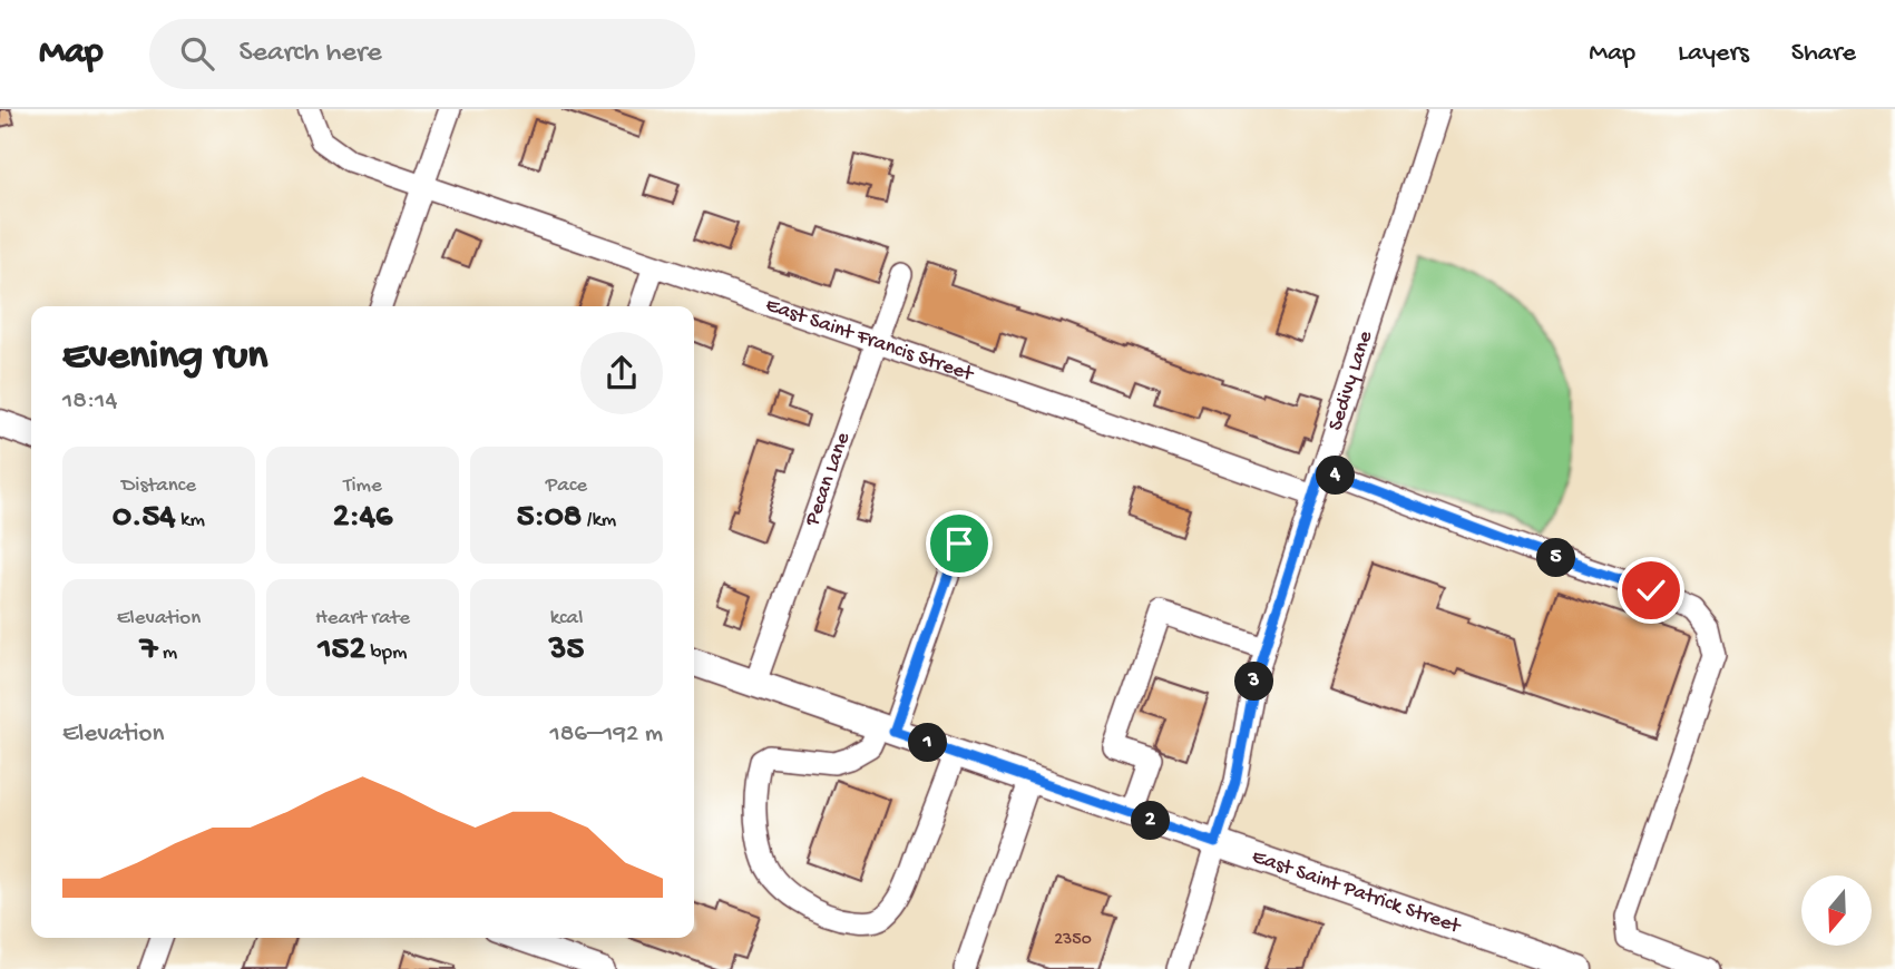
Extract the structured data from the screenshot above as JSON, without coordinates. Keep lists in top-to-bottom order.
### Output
{
  "streets": {
    "main road": ["East Saint Patrick Street"],
    "street": ["East Saint Francis Street", "Sedivy Lane", "Pecan Lane"]
  },
  "crossings": [
    ["East Saint Francis Street", "Sedivy Lane"],
    ["East Saint Francis Street", "Pecan Lane"],
    ["Sedivy Lane", "East Saint Patrick Street"],
    ["Pecan Lane", "East Saint Patrick Street"]
  ],
  "house_numbers": ["2350"],
  "north": "bottom",
  "page": {
    "header": "Map",
    "search": "Search here",
    "nav": ["Map", "Layers", "Share"],
    "heading": ["Evening run", "18:14"],
    "stats": [
      ["Distance", "0.54 km"],
      ["Time", "2:46"],
      ["Pace", "5:08 /km"],
      ["Elevation", "7 m"],
      ["Heart rate", "152 bpm"],
      ["kcal", "35"]
    ],
    "pins": [
      "4",
      "5",
      "3",
      "1",
      "2"
    ],
    "chart": ["Elevation", "186–192 m"]
  }
}
